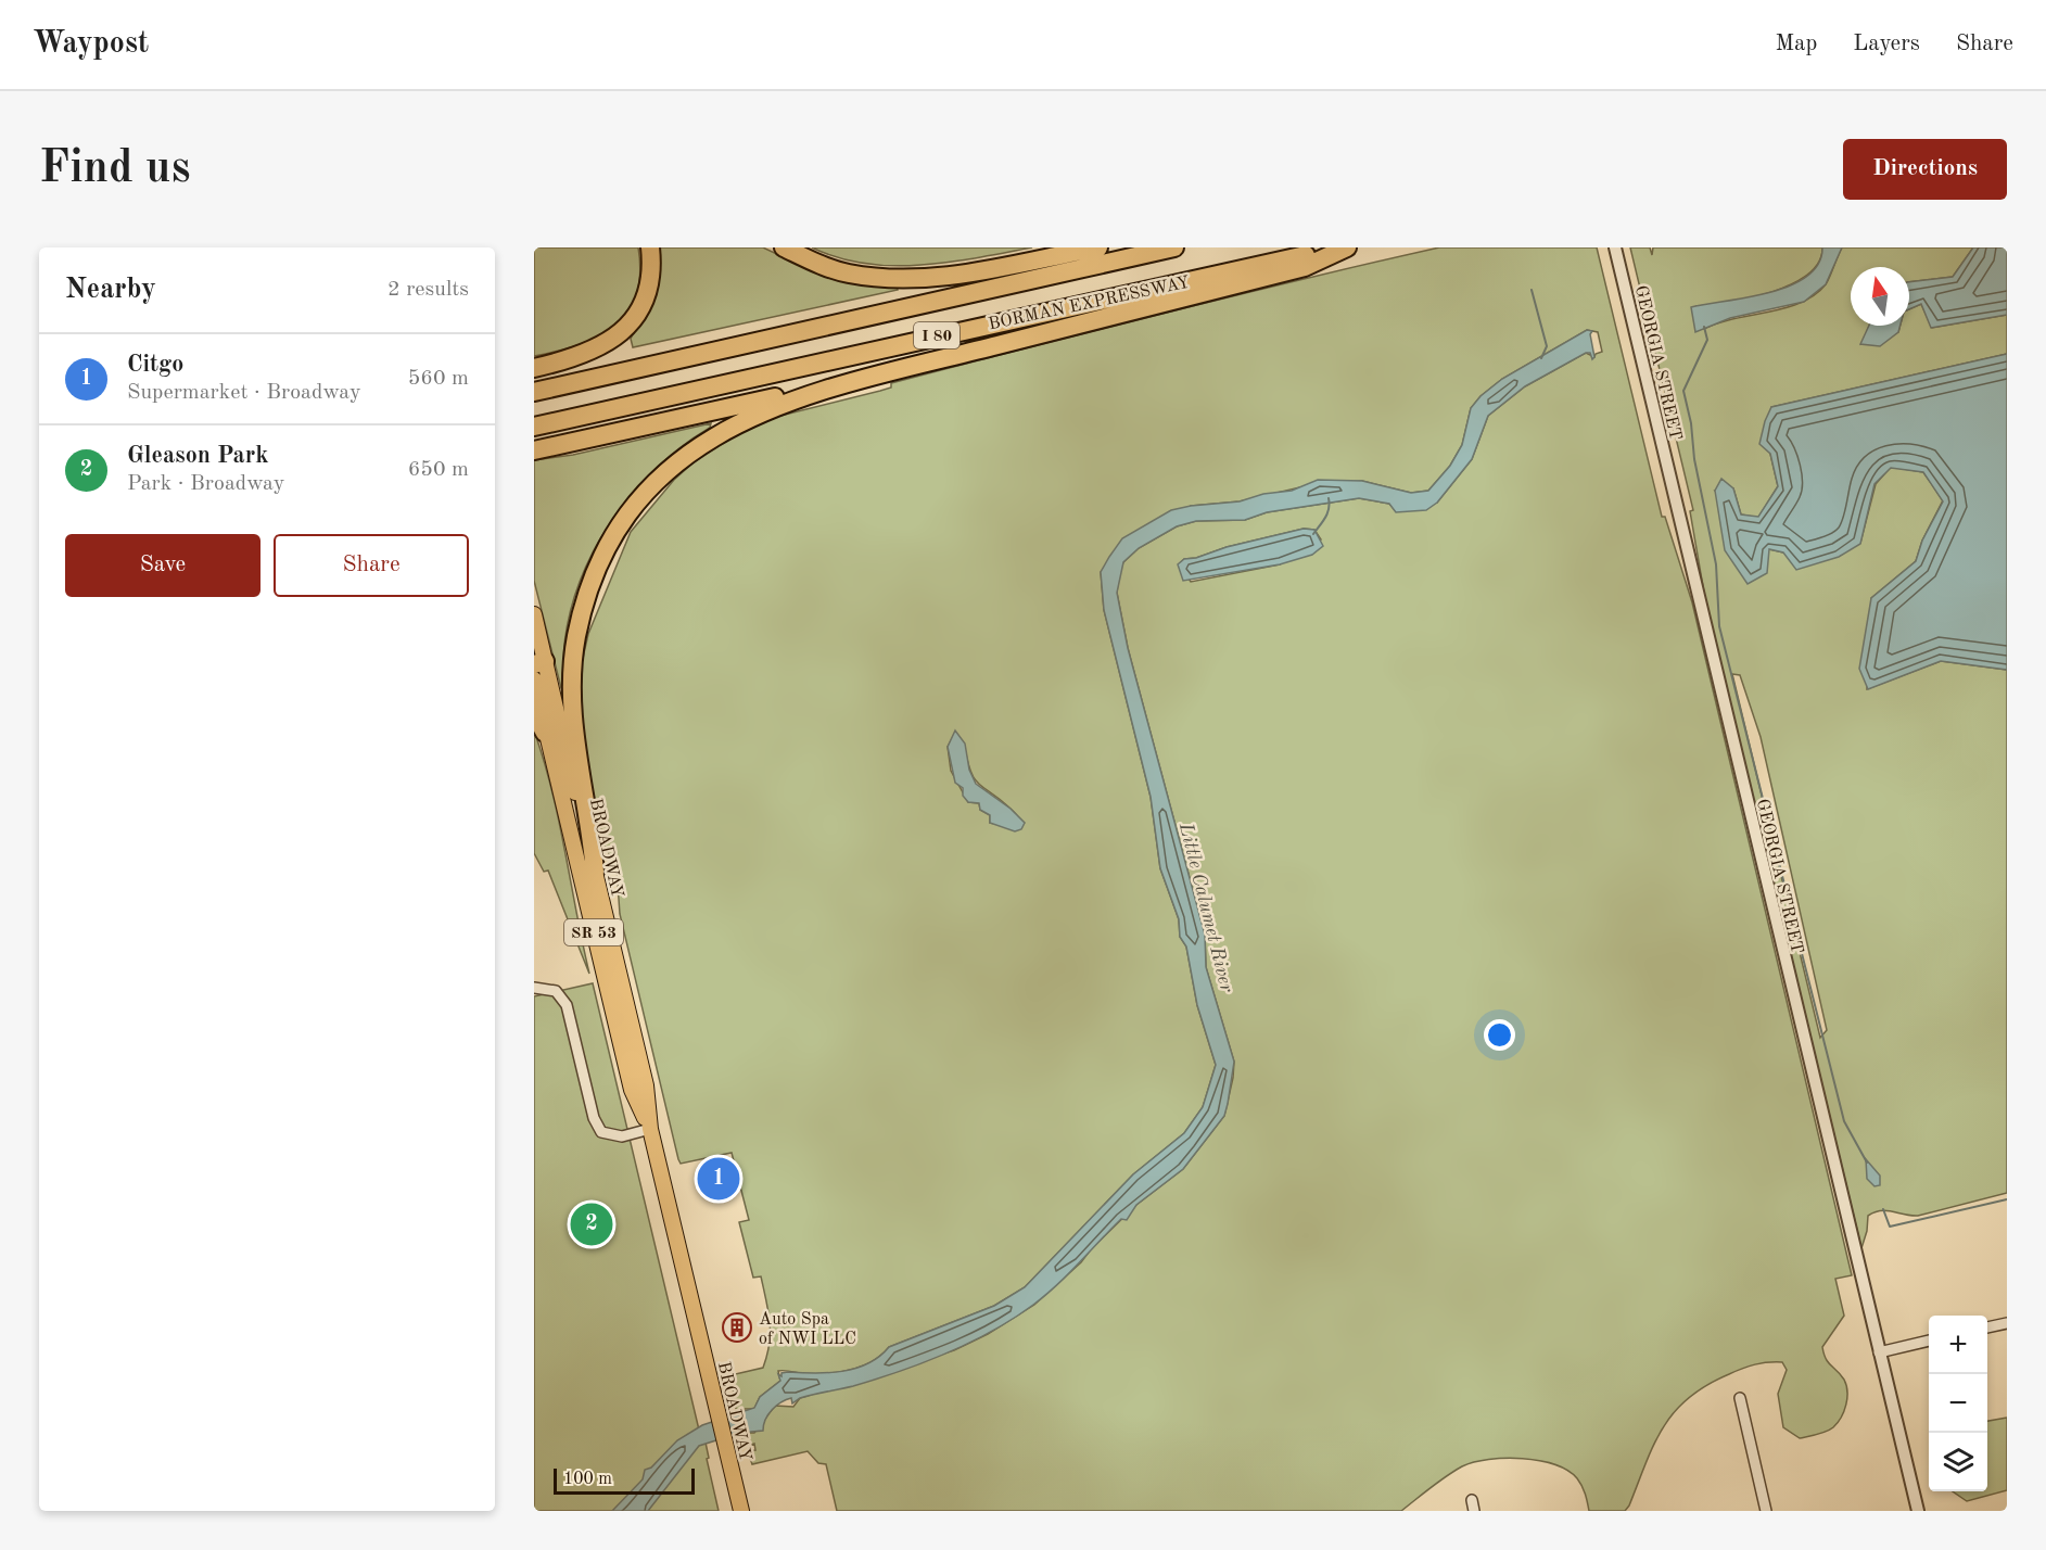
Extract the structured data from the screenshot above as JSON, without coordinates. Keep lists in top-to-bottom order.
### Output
{
  "streets": {
    "highway": ["BORMAN EXPRESSWAY", "I 80"],
    "main road": ["BROADWAY", "SR 53"],
    "street": ["GEORGIA STREET"]
  },
  "water": ["Little Calumet River"],
  "places": {
    "building": ["Auto Spa of NWI LLC"]
  },
  "scale_bar": "100 m",
  "north": "top",
  "page": {
    "header": "Waypost",
    "nav": ["Map", "Layers", "Share"],
    "buttons": [
      "Directions",
      ["Save", "Share"]
    ],
    "title": "Find us",
    "heading": ["Nearby", "2 results"],
    "list": [
      {
        "mark": "1",
        "name": "Citgo",
        "note": "Supermarket · Broadway",
        "value": "560 m"
      },
      {
        "mark": "2",
        "name": "Gleason Park",
        "note": "Park · Broadway",
        "value": "650 m"
      }
    ],
    "pins": ["1", "2"],
    "map_buttons": ["+", "−"],
    "scale": "100 m"
  }
}
